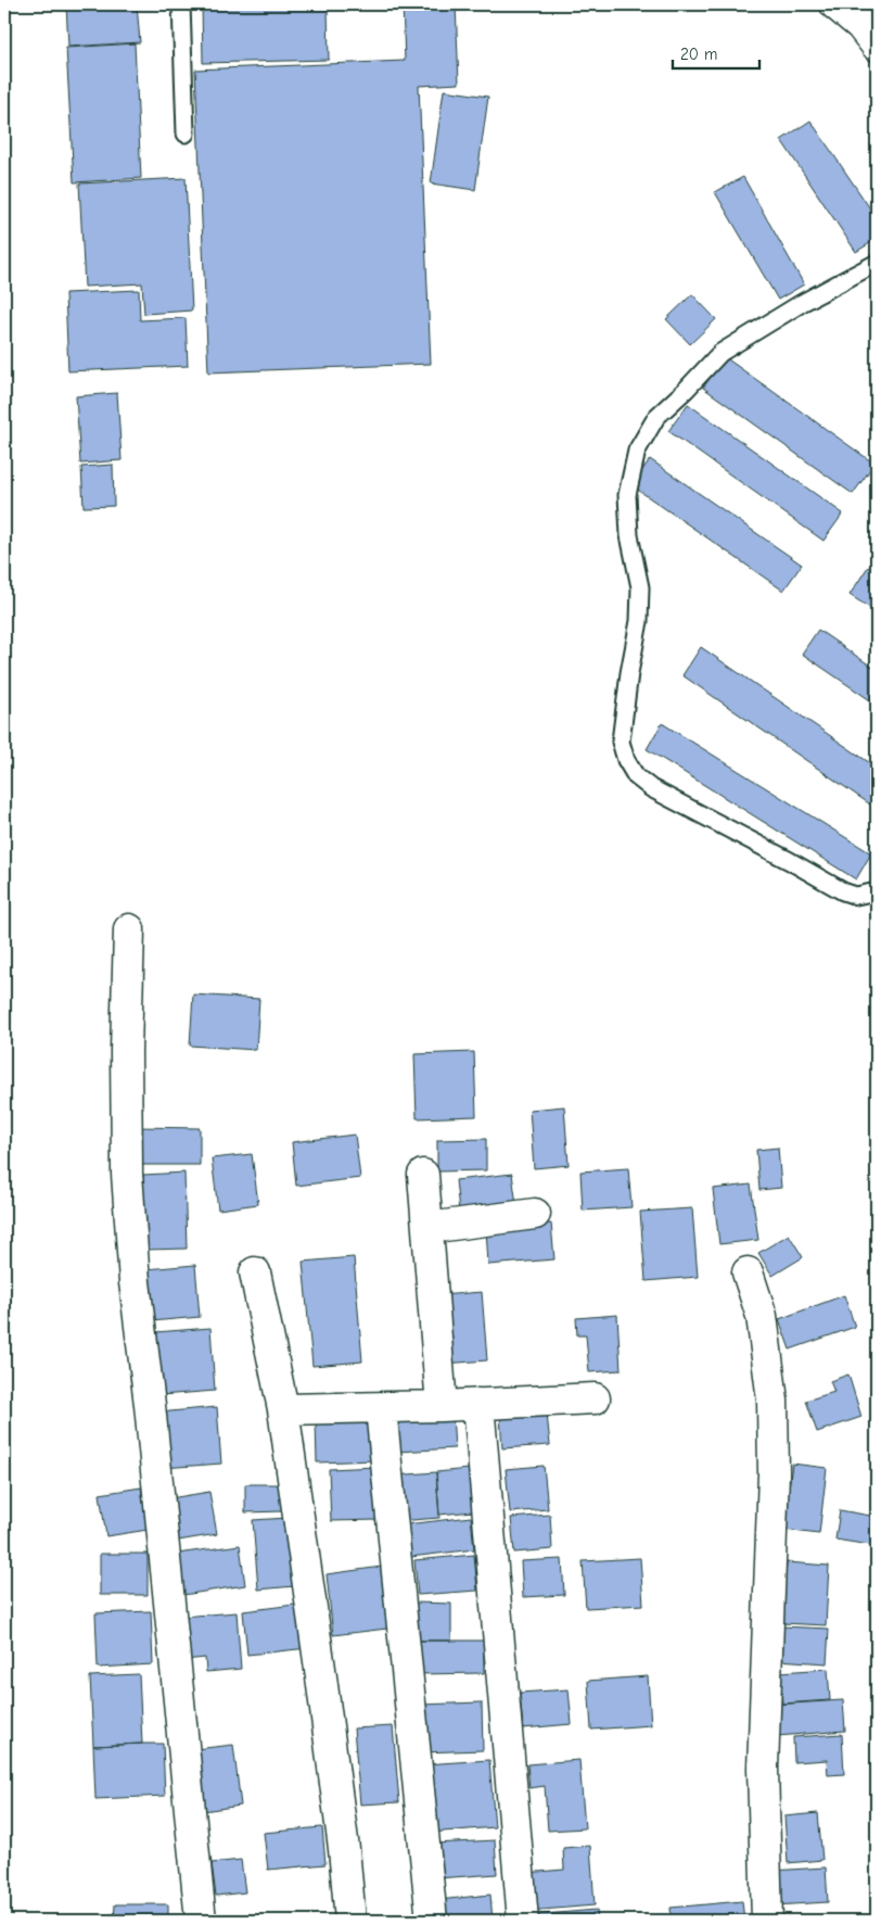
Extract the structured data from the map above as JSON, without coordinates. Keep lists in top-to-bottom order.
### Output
{
  "scale_bar": "20 m"
}
